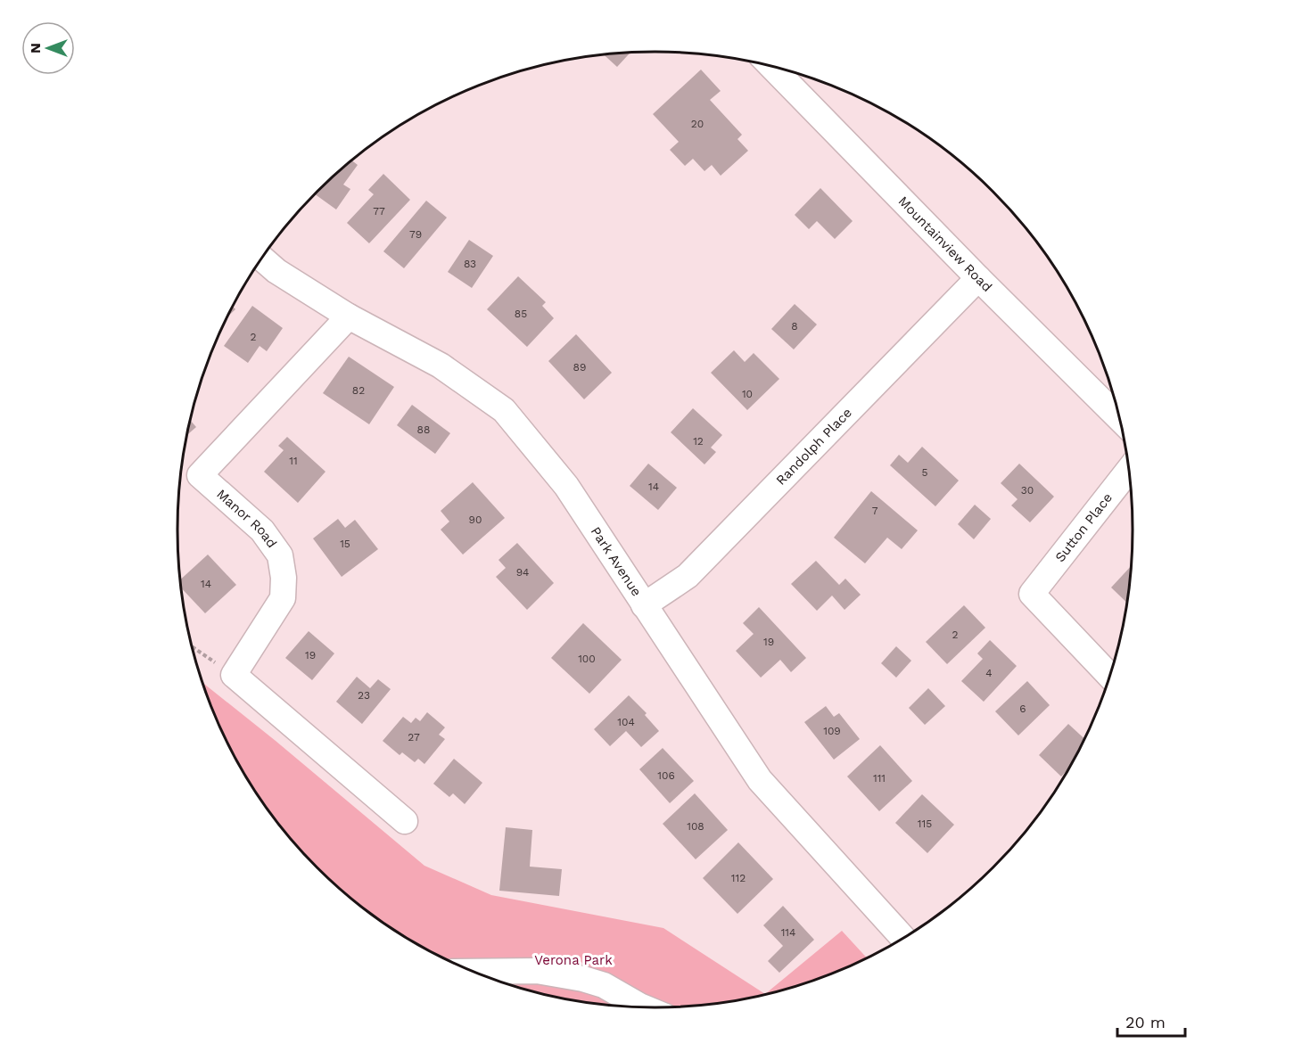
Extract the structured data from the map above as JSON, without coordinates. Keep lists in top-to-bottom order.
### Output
{
  "streets": {
    "street": [
      "Mountainview Road",
      "Randolph Place",
      "Manor Road",
      "Sutton Place",
      "Park Avenue"
    ]
  },
  "crossings": [
    ["Mountainview Road", "Randolph Place"],
    ["Randolph Place", "Park Avenue"],
    ["Manor Road", "Park Avenue"]
  ],
  "parks": ["Verona Park"],
  "house_numbers": [
    "20",
    "77",
    "79",
    "83",
    "85",
    "8",
    "2",
    "89",
    "82",
    "10",
    "88",
    "12",
    "11",
    "5",
    "14",
    "30",
    "7",
    "90",
    "15",
    "94",
    "14",
    "2",
    "19",
    "19",
    "100",
    "4",
    "23",
    "6",
    "104",
    "109",
    "27",
    "106",
    "111",
    "115",
    "108",
    "112",
    "114"
  ],
  "scale_bar": "20 m",
  "north": "left"
}
